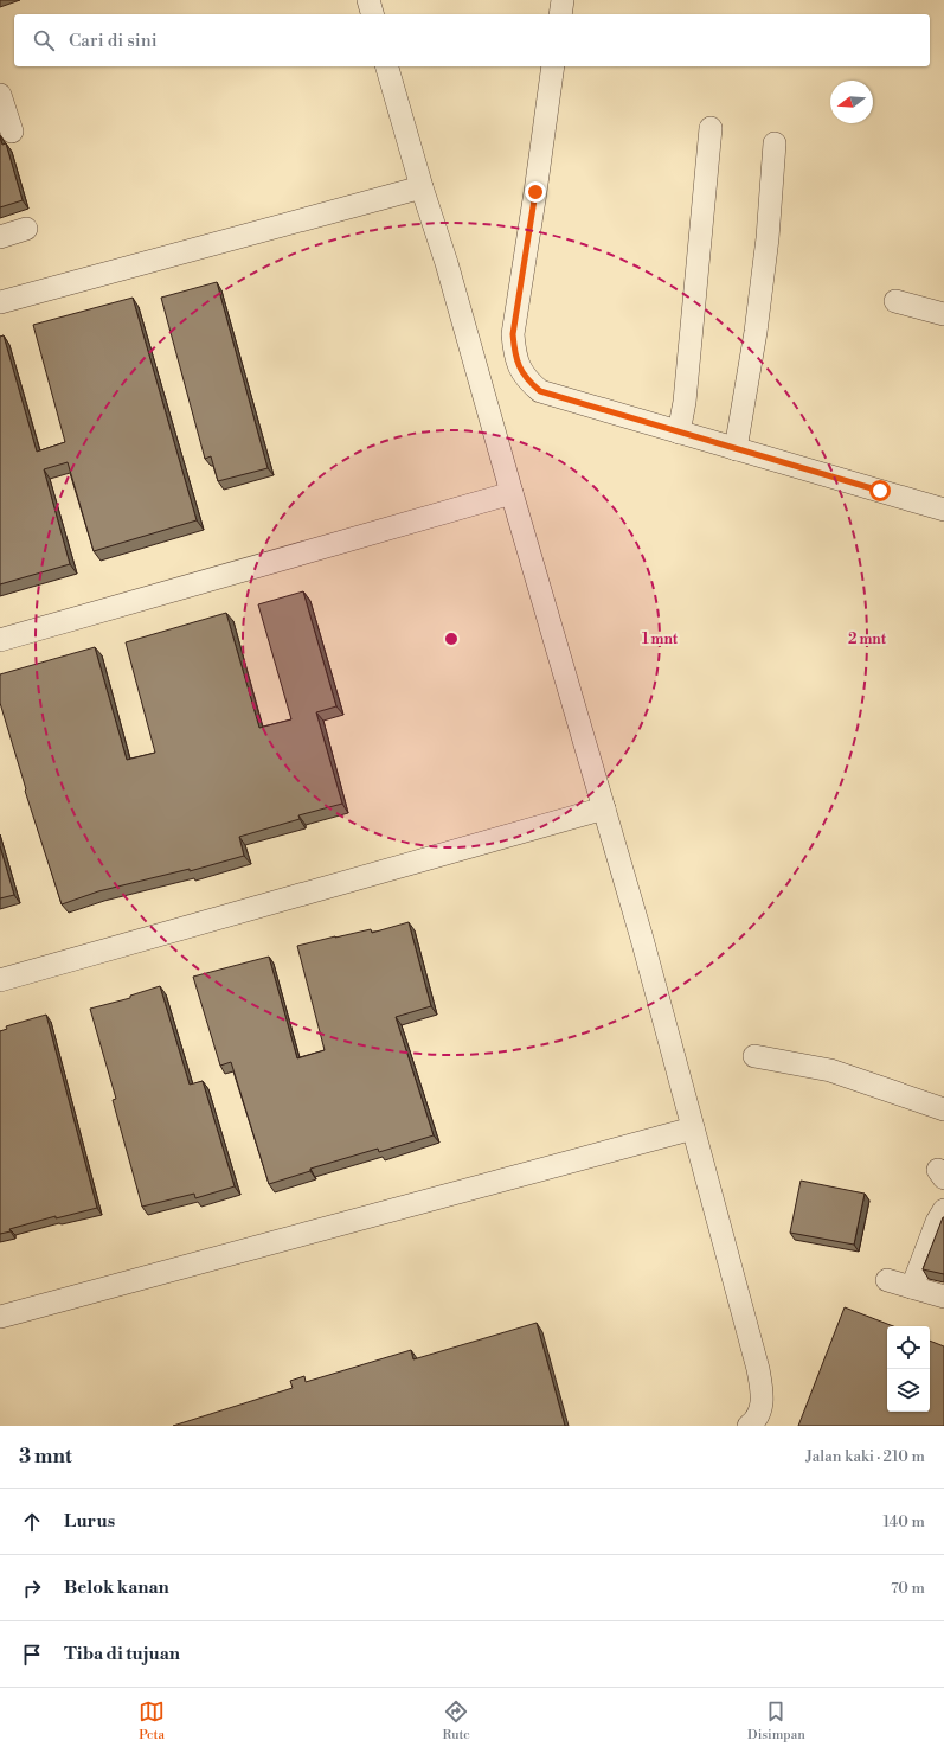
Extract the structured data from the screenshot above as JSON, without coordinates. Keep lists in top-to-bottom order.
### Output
{
  "north": "left",
  "page": {
    "search": "Cari di sini",
    "heading": ["3 mnt", "Jalan kaki · 210 m"],
    "list": [
      ["Lurus", "140 m"],
      ["Belok kanan", "70 m"],
      "Tiba di tujuan"
    ],
    "nav": ["Peta", "Rute", "Disimpan"]
  },
  "rings": ["1 mnt", "2 mnt"]
}
